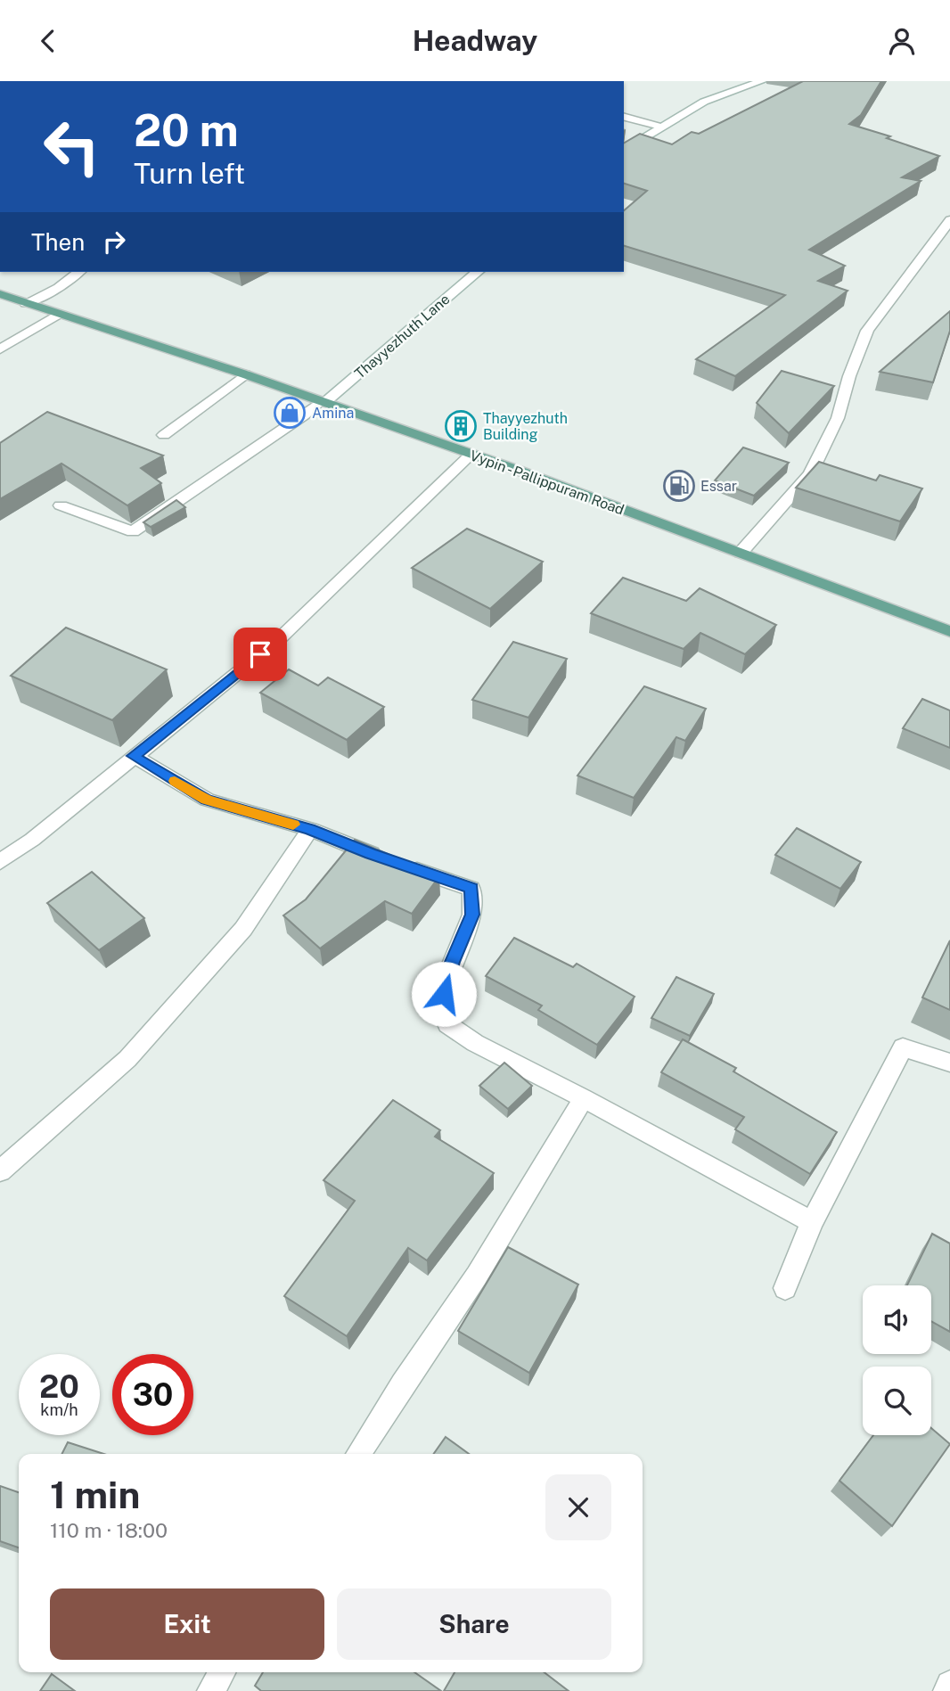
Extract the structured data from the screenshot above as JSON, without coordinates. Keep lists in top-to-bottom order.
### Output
{
  "streets": {
    "main road": ["Vypin - Pallippuram Road"],
    "street": ["Thayyezhuth Lane"]
  },
  "crossings": [
    ["Thayyezhuth Lane", "Vypin - Pallippuram Road"]
  ],
  "places": {
    "shop": ["Amina"],
    "building": ["Thayyezhuth Building"],
    "fuel station": ["Essar"]
  },
  "page": {
    "header": "Headway",
    "turn": ["20 m", "Turn left"],
    "then": "Then",
    "speed": "20 km/h",
    "limit": "30",
    "heading": ["1 min", "110 m · 18:00"],
    "buttons": ["Exit", "Share"]
  }
}
